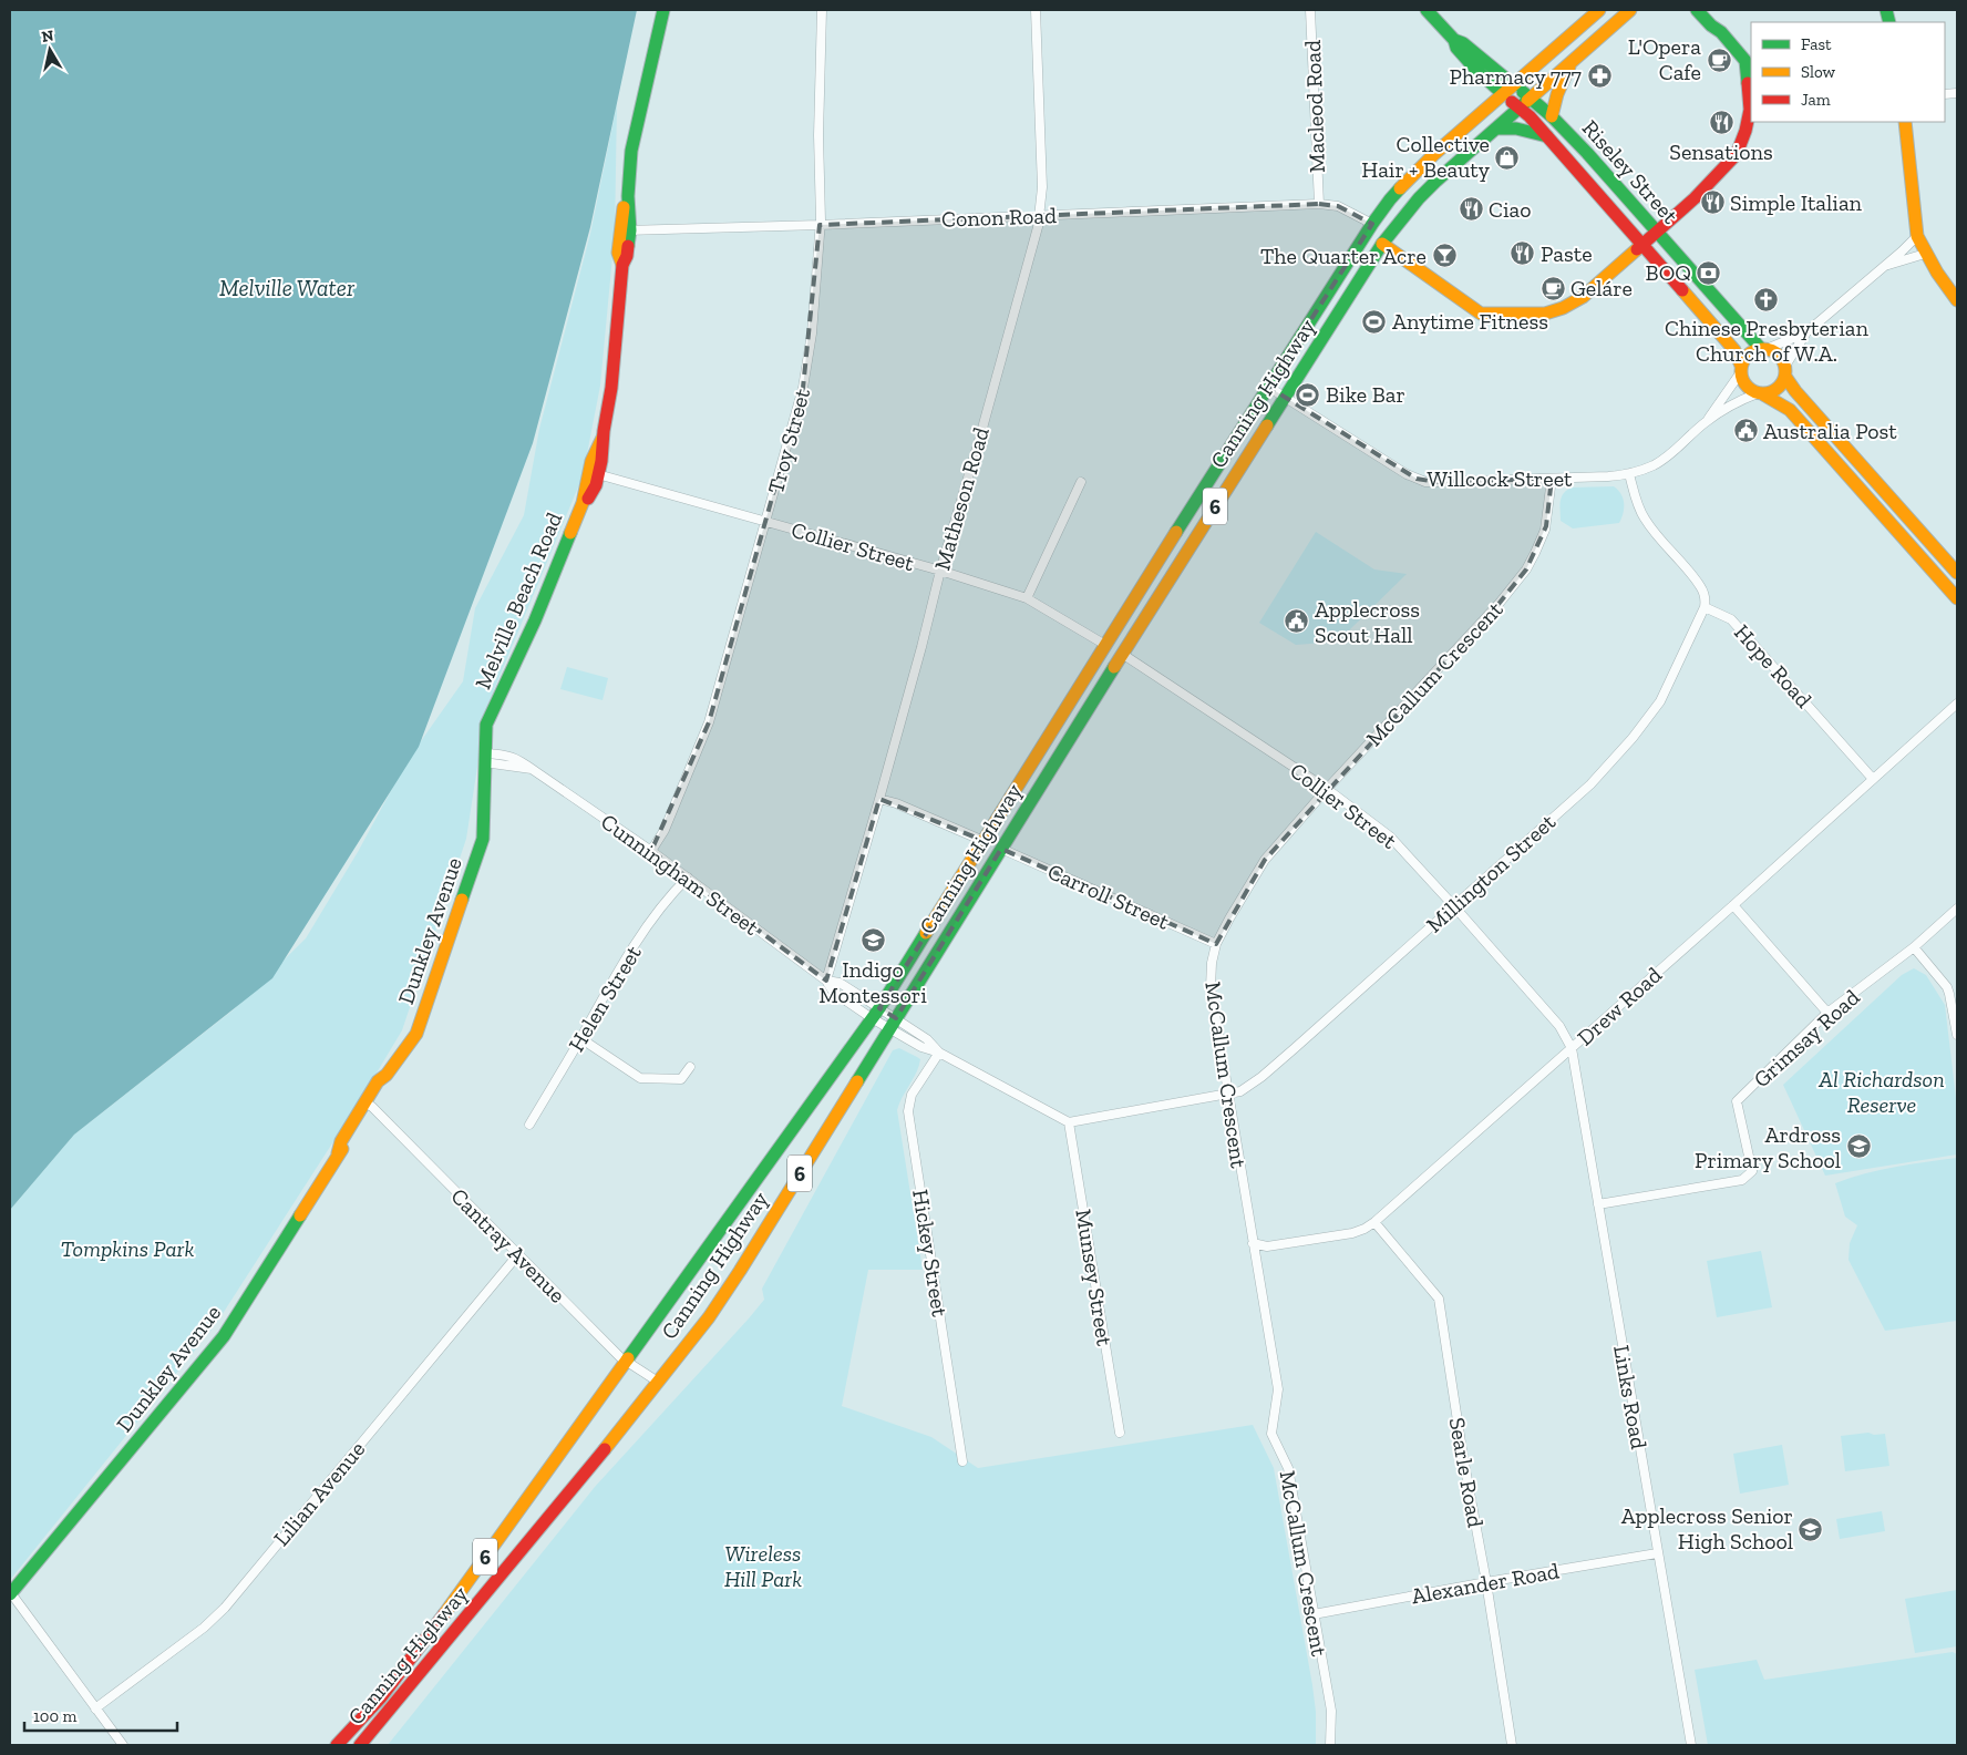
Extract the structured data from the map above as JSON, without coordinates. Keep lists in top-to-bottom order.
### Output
{
  "streets": {
    "main road": [
      "Riseley Street",
      "Canning Highway",
      "6",
      "Melville Beach Road",
      "Dunkley Avenue"
    ],
    "street": [
      "Macleod Road",
      "Conon Road",
      "Troy Street",
      "Willcock Street",
      "Matheson Road",
      "Collier Street",
      "Hope Road",
      "McCallum Crescent",
      "Millington Street",
      "Cunningham Street",
      "Carroll Street",
      "Helen Street",
      "Drew Road",
      "Grimsay Road",
      "Cantray Avenue",
      "Hickey Street",
      "Munsey Street",
      "Links Road",
      "Searle Road",
      "Lilian Avenue",
      "Alexander Road"
    ]
  },
  "crossings": [
    ["Macleod Road", "Conon Road"],
    ["Riseley Street", "Canning Highway"],
    ["Riseley Street", "Willcock Street"],
    ["Conon Road", "Canning Highway"],
    ["Conon Road", "Troy Street"],
    ["Conon Road", "Matheson Road"],
    ["Conon Road", "Melville Beach Road"],
    ["Canning Highway", "Willcock Street"],
    ["Canning Highway", "Collier Street"],
    ["Canning Highway", "Cunningham Street"],
    ["Canning Highway", "Carroll Street"],
    ["Canning Highway", "Cantray Avenue"],
    ["Troy Street", "Collier Street"],
    ["Troy Street", "Cunningham Street"],
    ["Willcock Street", "McCallum Crescent"],
    ["Matheson Road", "Collier Street"],
    ["Matheson Road", "Cunningham Street"],
    ["Collier Street", "Melville Beach Road"],
    ["Collier Street", "McCallum Crescent"],
    ["Collier Street", "Millington Street"],
    ["Collier Street", "Drew Road"],
    ["Collier Street", "Links Road"],
    ["Melville Beach Road", "Cunningham Street"],
    ["Melville Beach Road", "Dunkley Avenue"],
    ["Hope Road", "Millington Street"],
    ["Hope Road", "Drew Road"],
    ["McCallum Crescent", "Millington Street"],
    ["McCallum Crescent", "Carroll Street"],
    ["McCallum Crescent", "Drew Road"],
    ["McCallum Crescent", "Alexander Road"],
    ["Cunningham Street", "Dunkley Avenue"],
    ["Cunningham Street", "Helen Street"],
    ["Cunningham Street", "Hickey Street"],
    ["Cunningham Street", "Munsey Street"],
    ["Dunkley Avenue", "Cantray Avenue"],
    ["Drew Road", "Links Road"],
    ["Drew Road", "Searle Road"],
    ["Grimsay Road", "Links Road"],
    ["Cantray Avenue", "Lilian Avenue"],
    ["Links Road", "Alexander Road"],
    ["Searle Road", "Alexander Road"]
  ],
  "water": ["Melville Water"],
  "parks": ["Al Richardson Reserve", "Tompkins Park", "Wireless Hill Park"],
  "places": {
    "cafe": ["L'Opera Cafe", "Geláre"],
    "pharmacy": ["Pharmacy 777"],
    "restaurant": [
      "Sensations",
      "Simple Italian",
      "Ciao",
      "Paste"
    ],
    "shop": ["Collective Hair + Beauty"],
    "bar": ["The Quarter Acre"],
    "bank": ["BOQ"],
    "church": ["Chinese Presbyterian Church of W.A."],
    "sports": ["Anytime Fitness", "Bike Bar"],
    "public building": ["Australia Post", "Applecross Scout Hall"],
    "school or university": ["Indigo Montessori", "Ardross Primary School", "Applecross Senior High School"]
  },
  "legend": ["Fast", "Slow", "Jam"],
  "scale_bar": "100 m",
  "north": "top"
}
